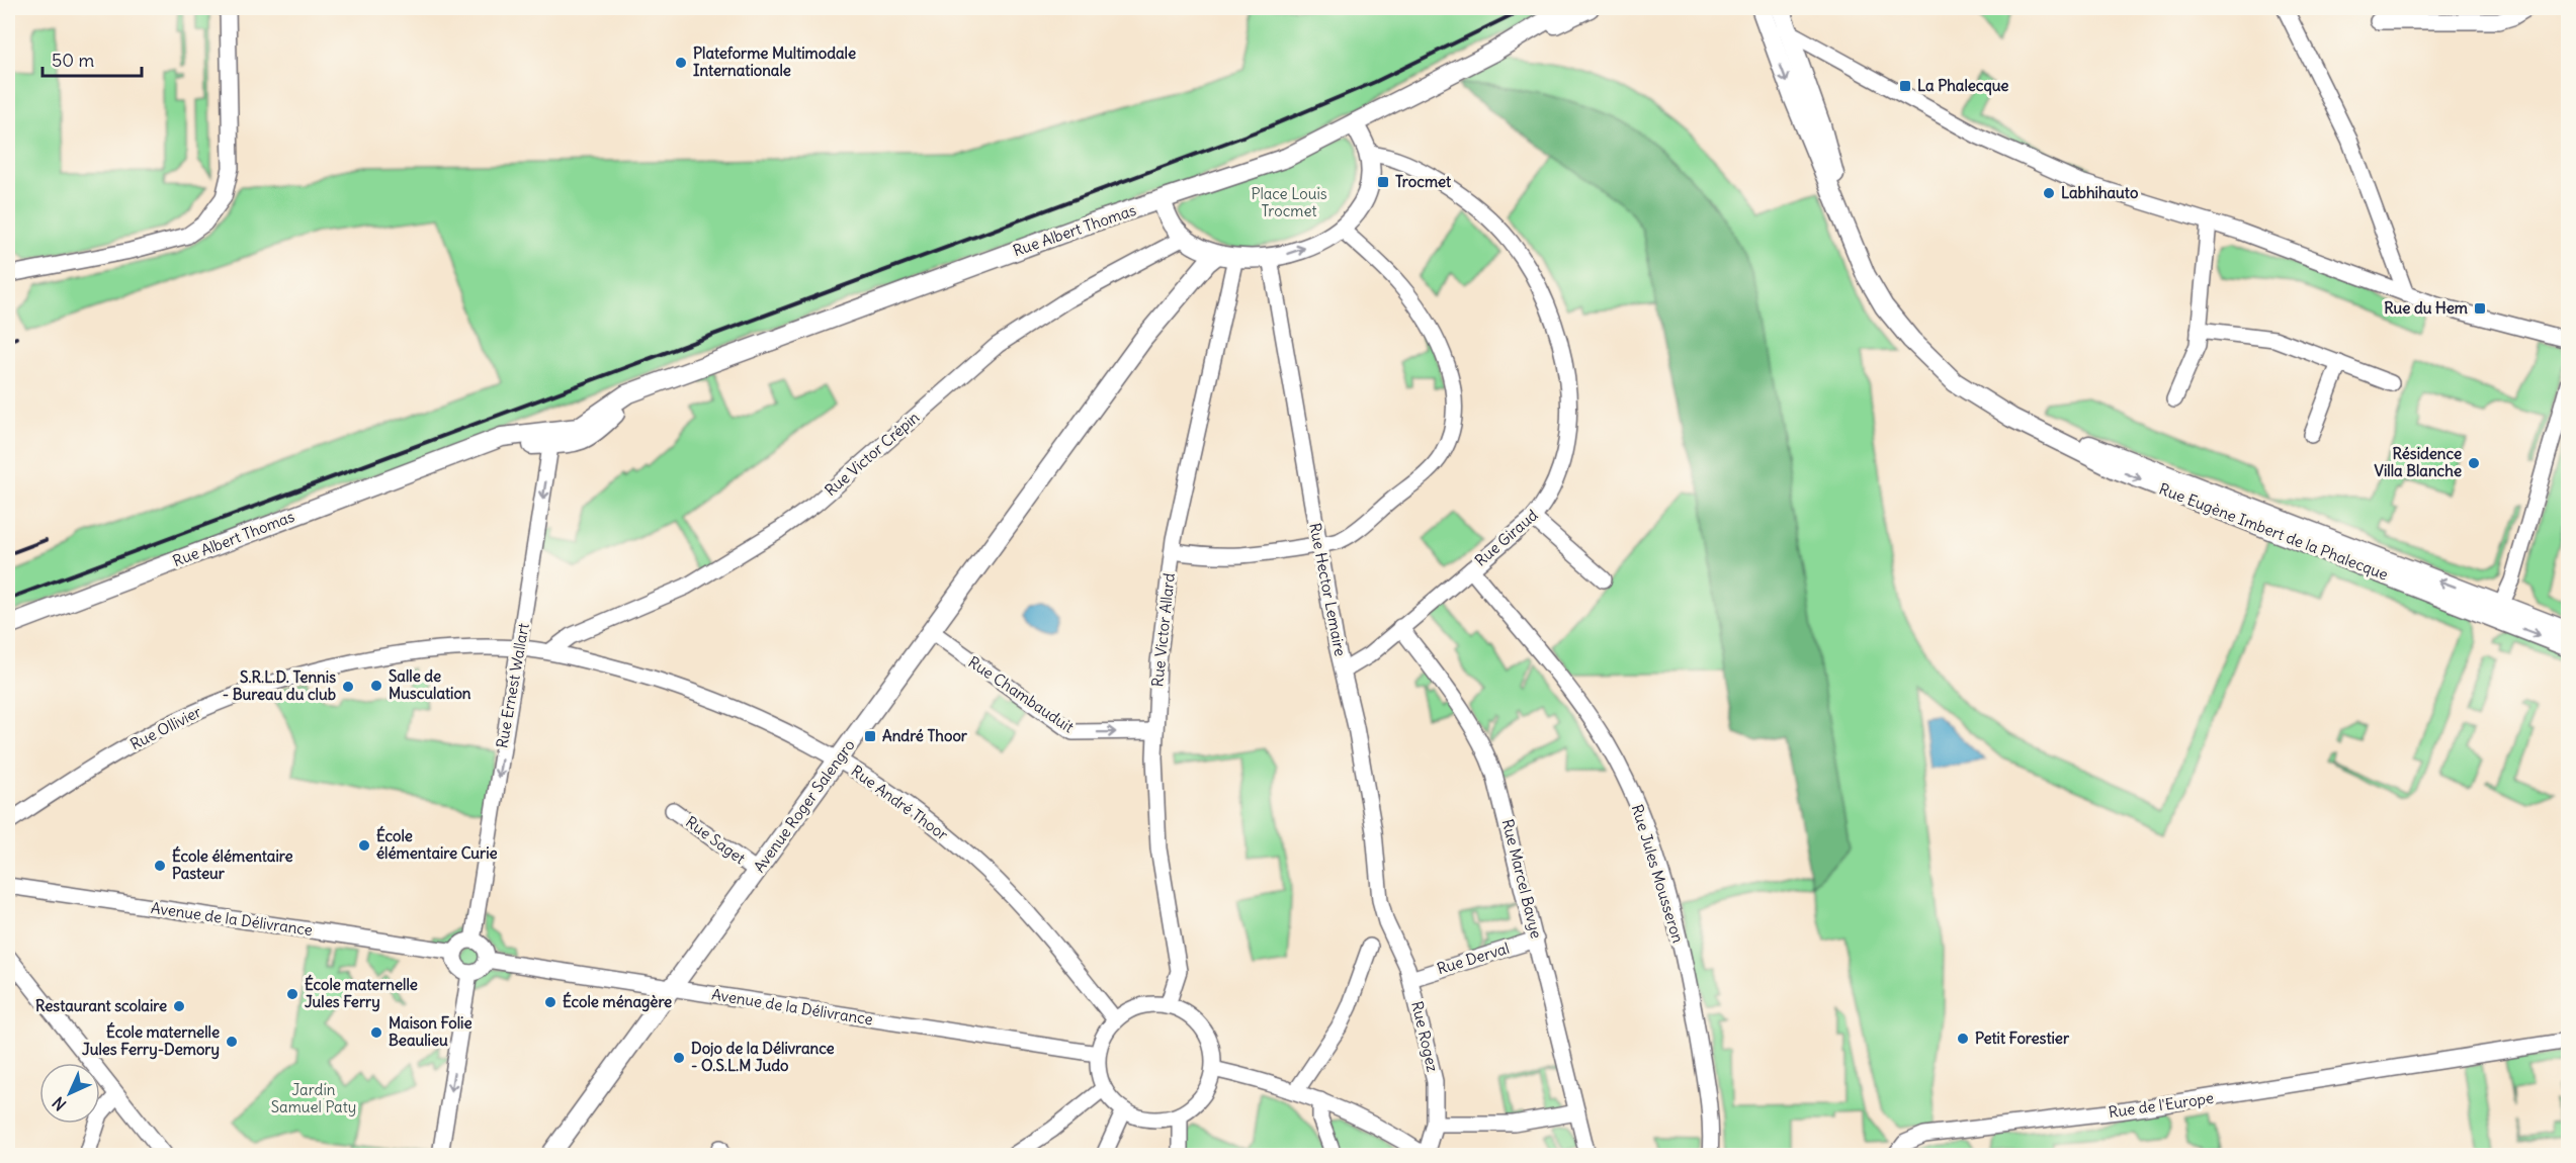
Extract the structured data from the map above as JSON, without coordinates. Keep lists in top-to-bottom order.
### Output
{
  "streets": {
    "street": [
      "Rue Albert Thomas",
      "Rue Victor Crépin",
      "Rue Eugène Imbert de la Phalecque",
      "Rue Giraud",
      "Rue Hector Lemaire",
      "Rue Victor Allard",
      "Rue Ernest Wallart",
      "Rue Chambauduit",
      "Rue Ollivier",
      "Rue André Thoor",
      "Avenue Roger Salengro",
      "Rue Saget",
      "Rue Jules Mousseron",
      "Rue Marcel Bavye",
      "Avenue de la Délivrance",
      "Rue Derval",
      "Rue Rogez",
      "Rue de l'Europe"
    ]
  },
  "crossings": [
    ["Rue Albert Thomas", "Rue Ernest Wallart"],
    ["Rue Victor Crépin", "Rue André Thoor"],
    ["Rue Victor Crépin", "Avenue Roger Salengro"],
    ["Rue Giraud", "Rue Hector Lemaire"],
    ["Rue Giraud", "Rue Jules Mousseron"],
    ["Rue Giraud", "Rue Marcel Bavye"],
    ["Rue Hector Lemaire", "Rue Rogez"],
    ["Rue Victor Allard", "Rue Chambauduit"],
    ["Rue Victor Allard", "Rue André Thoor"],
    ["Rue Victor Allard", "Avenue de la Délivrance"],
    ["Rue Ernest Wallart", "Rue Ollivier"],
    ["Rue Ernest Wallart", "Rue André Thoor"],
    ["Rue Ernest Wallart", "Avenue de la Délivrance"],
    ["Rue Chambauduit", "Avenue Roger Salengro"],
    ["Rue Ollivier", "Rue André Thoor"],
    ["Rue André Thoor", "Avenue Roger Salengro"],
    ["Rue André Thoor", "Avenue de la Délivrance"],
    ["Avenue Roger Salengro", "Rue Saget"],
    ["Avenue Roger Salengro", "Avenue de la Délivrance"],
    ["Rue Marcel Bavye", "Rue Derval"],
    ["Rue Derval", "Rue Rogez"]
  ],
  "one_way": ["Rue Ernest Wallart", "Rue Chambauduit"],
  "parks": ["Place Louis Trocmet", "Jardin Samuel Paty"],
  "places": {
    "other": [
      "Plateforme Multimodale Internationale",
      "Labhihauto",
      "Résidence Villa Blanche",
      "Salle de Musculation",
      "S.R.L.D. Tennis - Bureau du club",
      "École élémentaire Curie",
      "École élémentaire Pasteur",
      "École maternelle Jules Ferry",
      "École ménagère",
      "Restaurant scolaire",
      "Maison Folie Beaulieu",
      "Petit Forestier",
      "École maternelle Jules Ferry-Demory",
      "Dojo de la Délivrance - O.S.L.M Judo"
    ],
    "transit": [
      "La Phalecque",
      "Trocmet",
      "Rue du Hem",
      "André Thoor"
    ]
  },
  "scale_bar": "50 m",
  "north": "bottom left"
}
